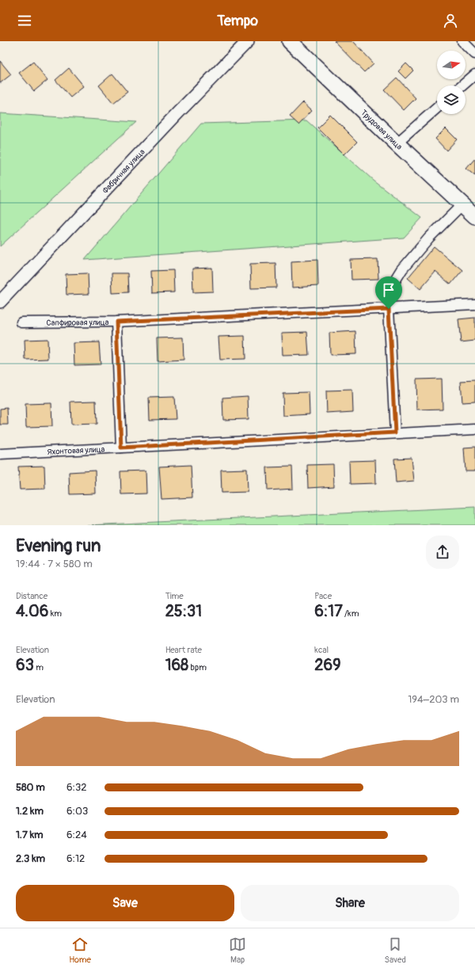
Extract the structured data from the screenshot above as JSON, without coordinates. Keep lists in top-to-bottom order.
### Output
{
  "streets": {
    "main road": ["Трудовая улица"],
    "street": ["Фабричная улица", "Сапфировая улица", "Яхонтовая улица"]
  },
  "north": "right",
  "page": {
    "header": "Tempo",
    "heading": ["Evening run", "19:44 · 7 × 580 m"],
    "stats": [
      ["Distance", "4.06 km"],
      ["Time", "25:31"],
      ["Pace", "6:17 /km"],
      ["Elevation", "63 m"],
      ["Heart rate", "168 bpm"],
      ["kcal", "269"]
    ],
    "chart": ["Elevation", "194–203 m"],
    "list": [
      {
        "name": "580 m",
        "note": "6:32"
      },
      {
        "name": "1.2 km",
        "note": "6:03"
      },
      {
        "name": "1.7 km",
        "note": "6:24"
      },
      {
        "name": "2.3 km",
        "note": "6:12"
      }
    ],
    "buttons": ["Save", "Share"],
    "tabs": ["Home", "Map", "Saved"]
  }
}
